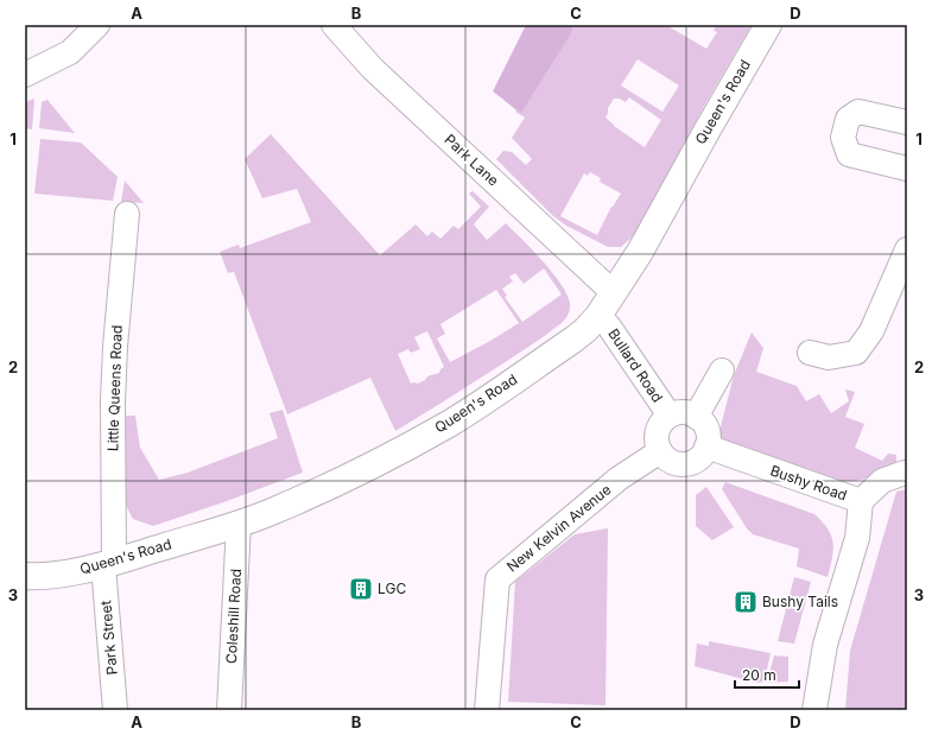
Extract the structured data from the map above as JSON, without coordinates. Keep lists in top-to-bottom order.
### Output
{
  "streets": {
    "main road": ["Queen's Road"],
    "street": [
      "Park Lane",
      "Bullard Road",
      "Little Queens Road",
      "Bushy Road",
      "New Kelvin Avenue",
      "Coleshill Road",
      "Park Street"
    ]
  },
  "crossings": [
    ["Queen's Road", "Park Lane"],
    ["Queen's Road", "Bullard Road"],
    ["Queen's Road", "Little Queens Road"],
    ["Queen's Road", "Coleshill Road"],
    ["Queen's Road", "Park Street"],
    ["Bullard Road", "Bushy Road"],
    ["Bullard Road", "New Kelvin Avenue"],
    ["Little Queens Road", "Park Street"],
    ["Bushy Road", "New Kelvin Avenue"]
  ],
  "places": {
    "building": ["LGC", "Bushy Tails"]
  },
  "scale_bar": "20 m",
  "grid": {
    "columns": [
      "A",
      "B",
      "C",
      "D"
    ],
    "rows": ["1", "2", "3"]
  }
}
